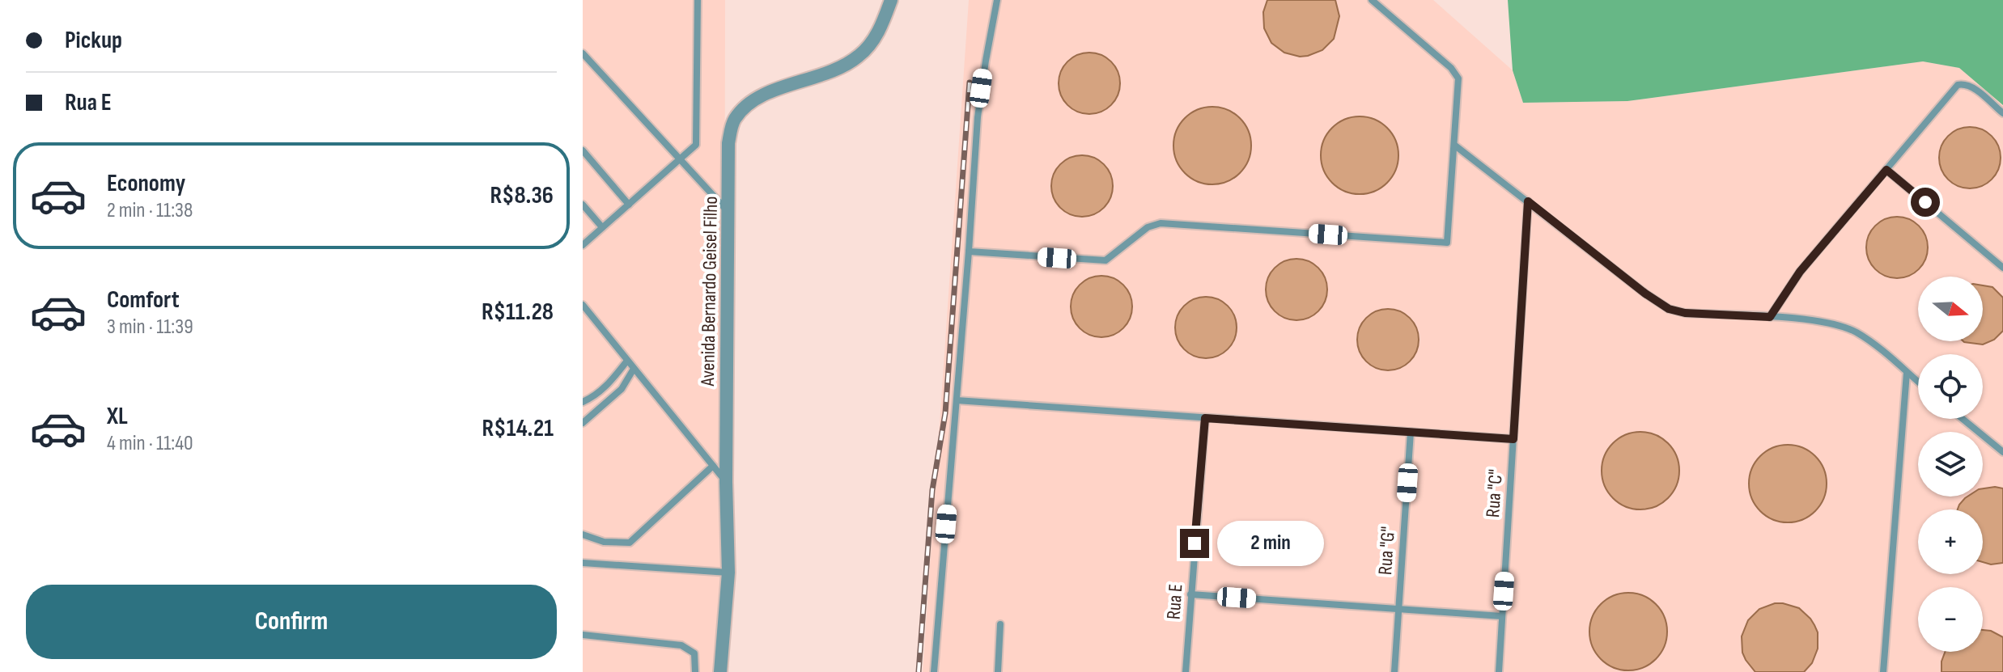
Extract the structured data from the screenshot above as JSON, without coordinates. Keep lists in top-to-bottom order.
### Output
{
  "streets": {
    "street": ["Avenida Bernardo Geisel Filho"],
    "lane": ["Rua \"C\"", "Rua \"G\"", "Rua E"]
  },
  "north": "right",
  "page": {
    "banner": ["Pickup", "Rua E"],
    "list": [
      {
        "name": "Economy",
        "note": "2 min · 11:38",
        "value": "R$8.36"
      },
      {
        "name": "Comfort",
        "note": "3 min · 11:39",
        "value": "R$11.28"
      },
      {
        "name": "XL",
        "note": "4 min · 11:40",
        "value": "R$14.21"
      }
    ],
    "map_buttons": ["+", "−"],
    "bubble": "2 min",
    "buttons": "Confirm"
  }
}
